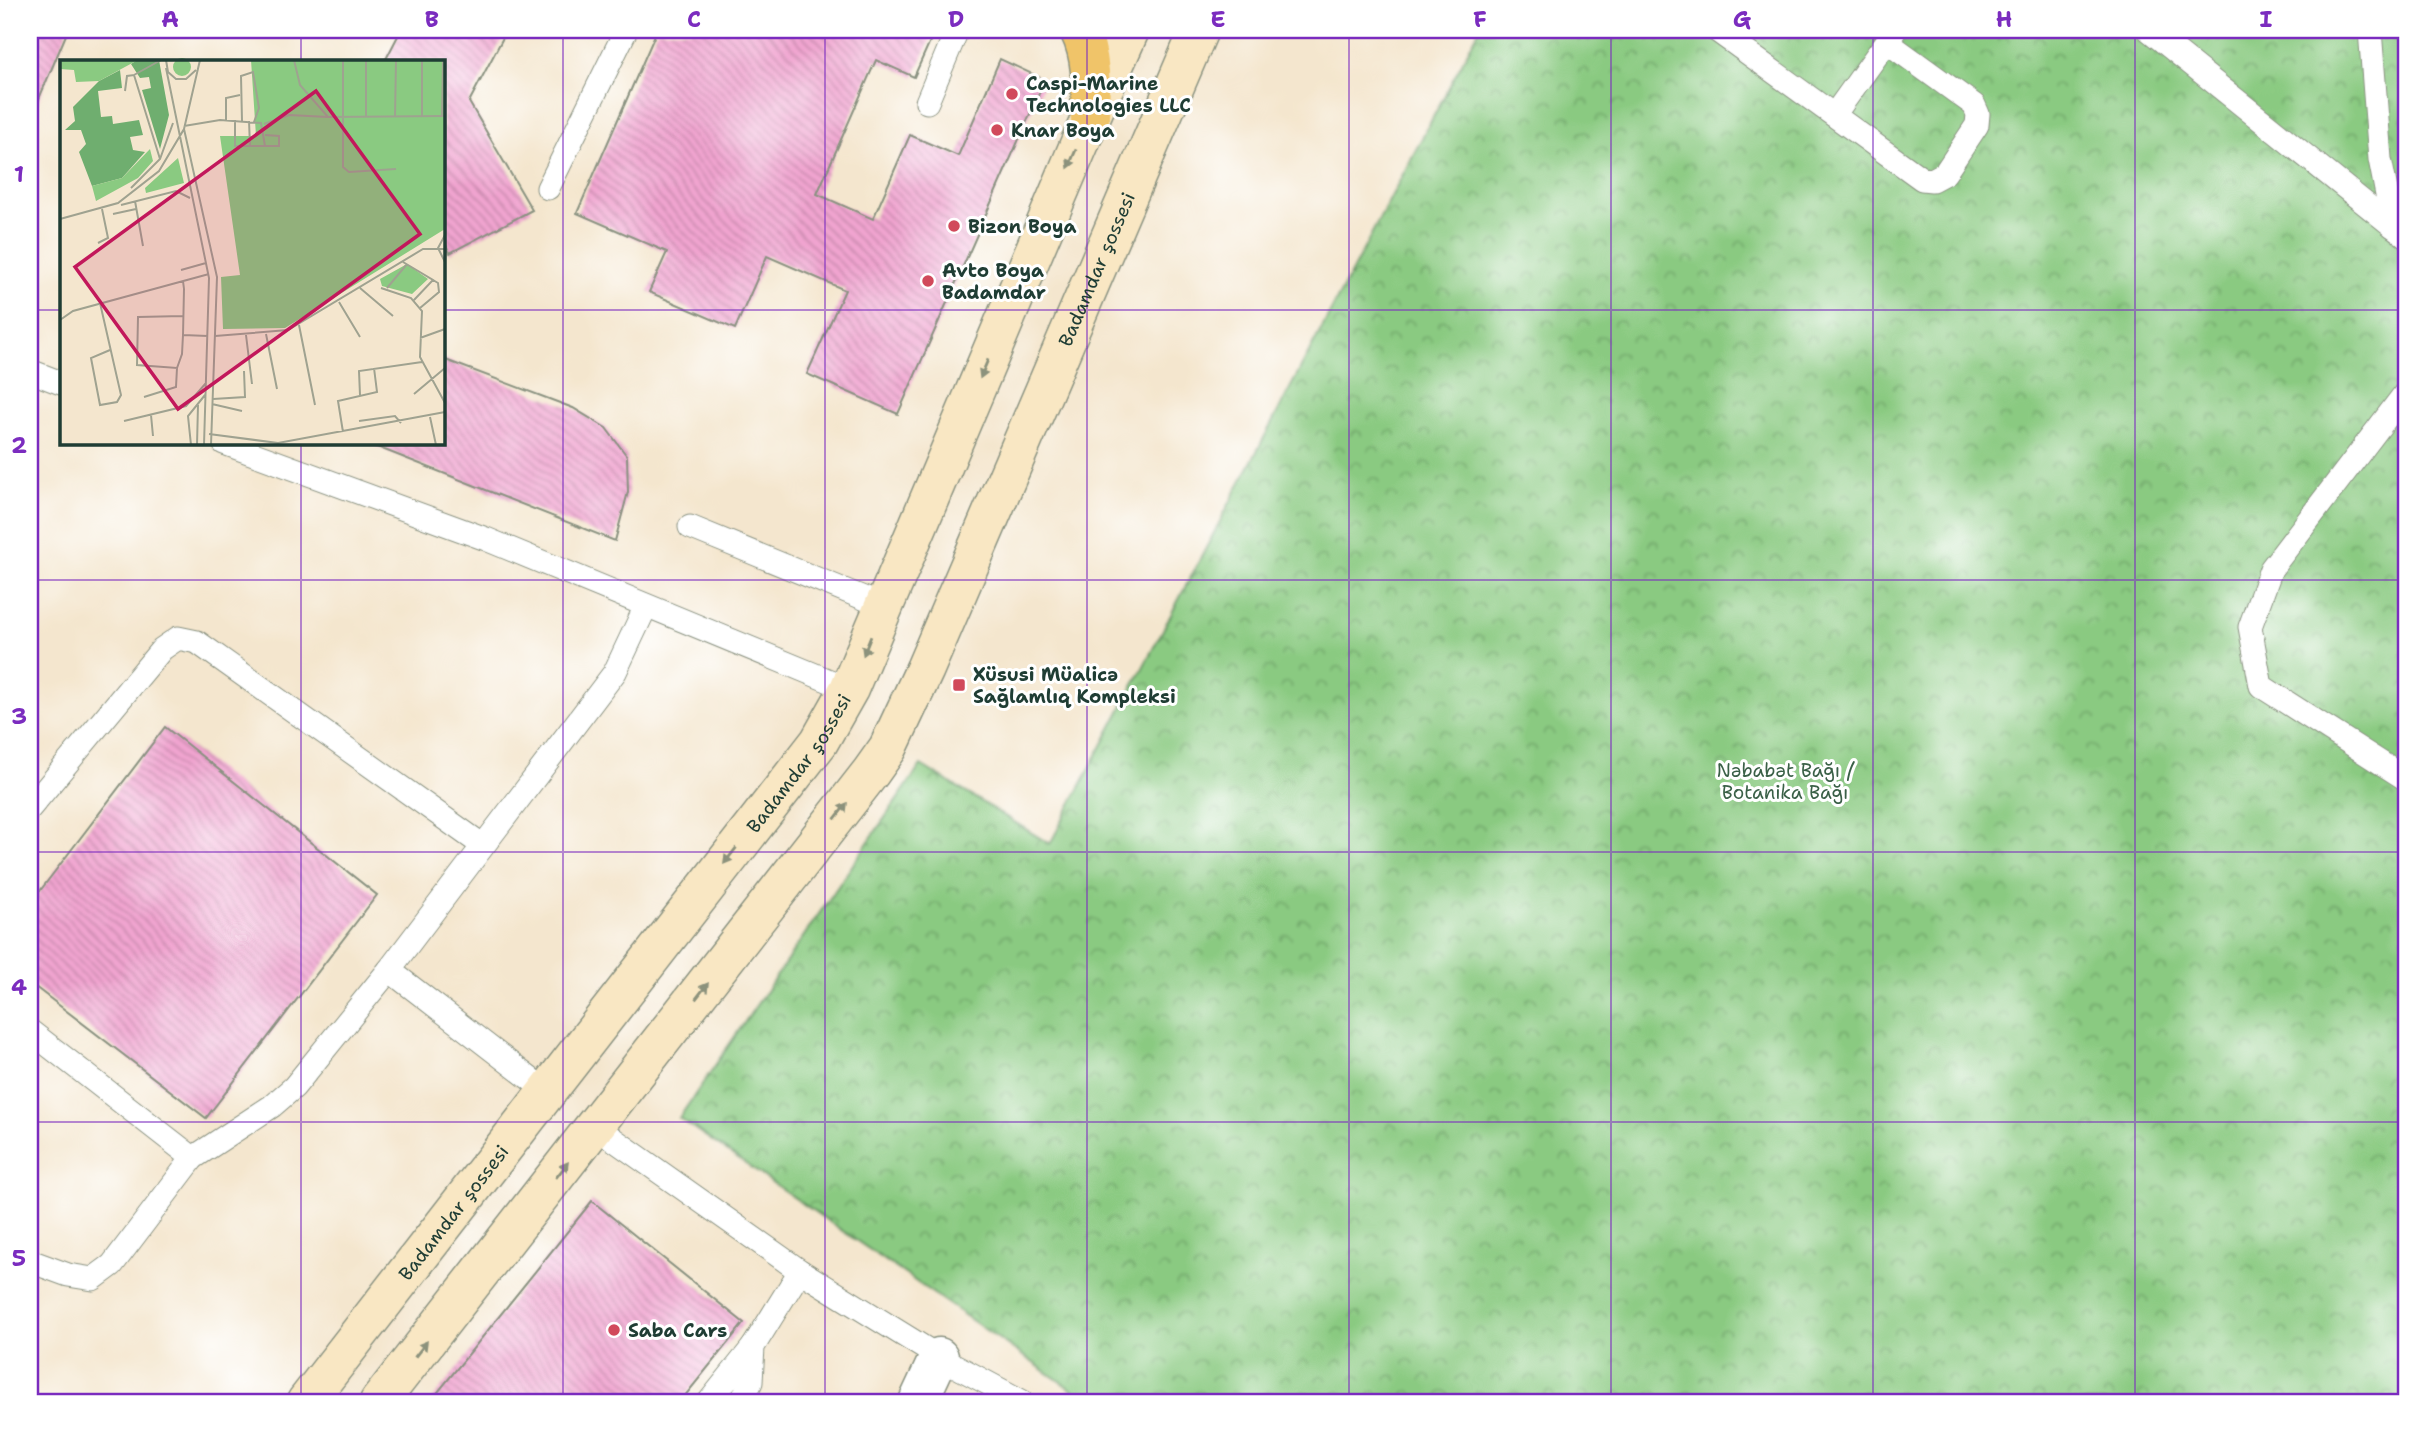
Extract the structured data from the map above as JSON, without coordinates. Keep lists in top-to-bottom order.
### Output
{
  "streets": {
    "main road": ["Badamdar şossesi"]
  },
  "parks": ["Nəbabət Bağı / Botanika Bağı"],
  "places": {
    "other": [
      "Caspi-Marine Technologies LLC",
      "Knar Boya",
      "Bizon Boya",
      "Avto Boya Badamdar",
      "Saba Cars"
    ],
    "transit": ["Xüsusi Müalicə Sağlamlıq Kompleksi"]
  },
  "grid": {
    "columns": [
      "A",
      "B",
      "C",
      "D",
      "E",
      "F",
      "G",
      "H",
      "I"
    ],
    "rows": [
      "1",
      "2",
      "3",
      "4",
      "5"
    ]
  }
}
